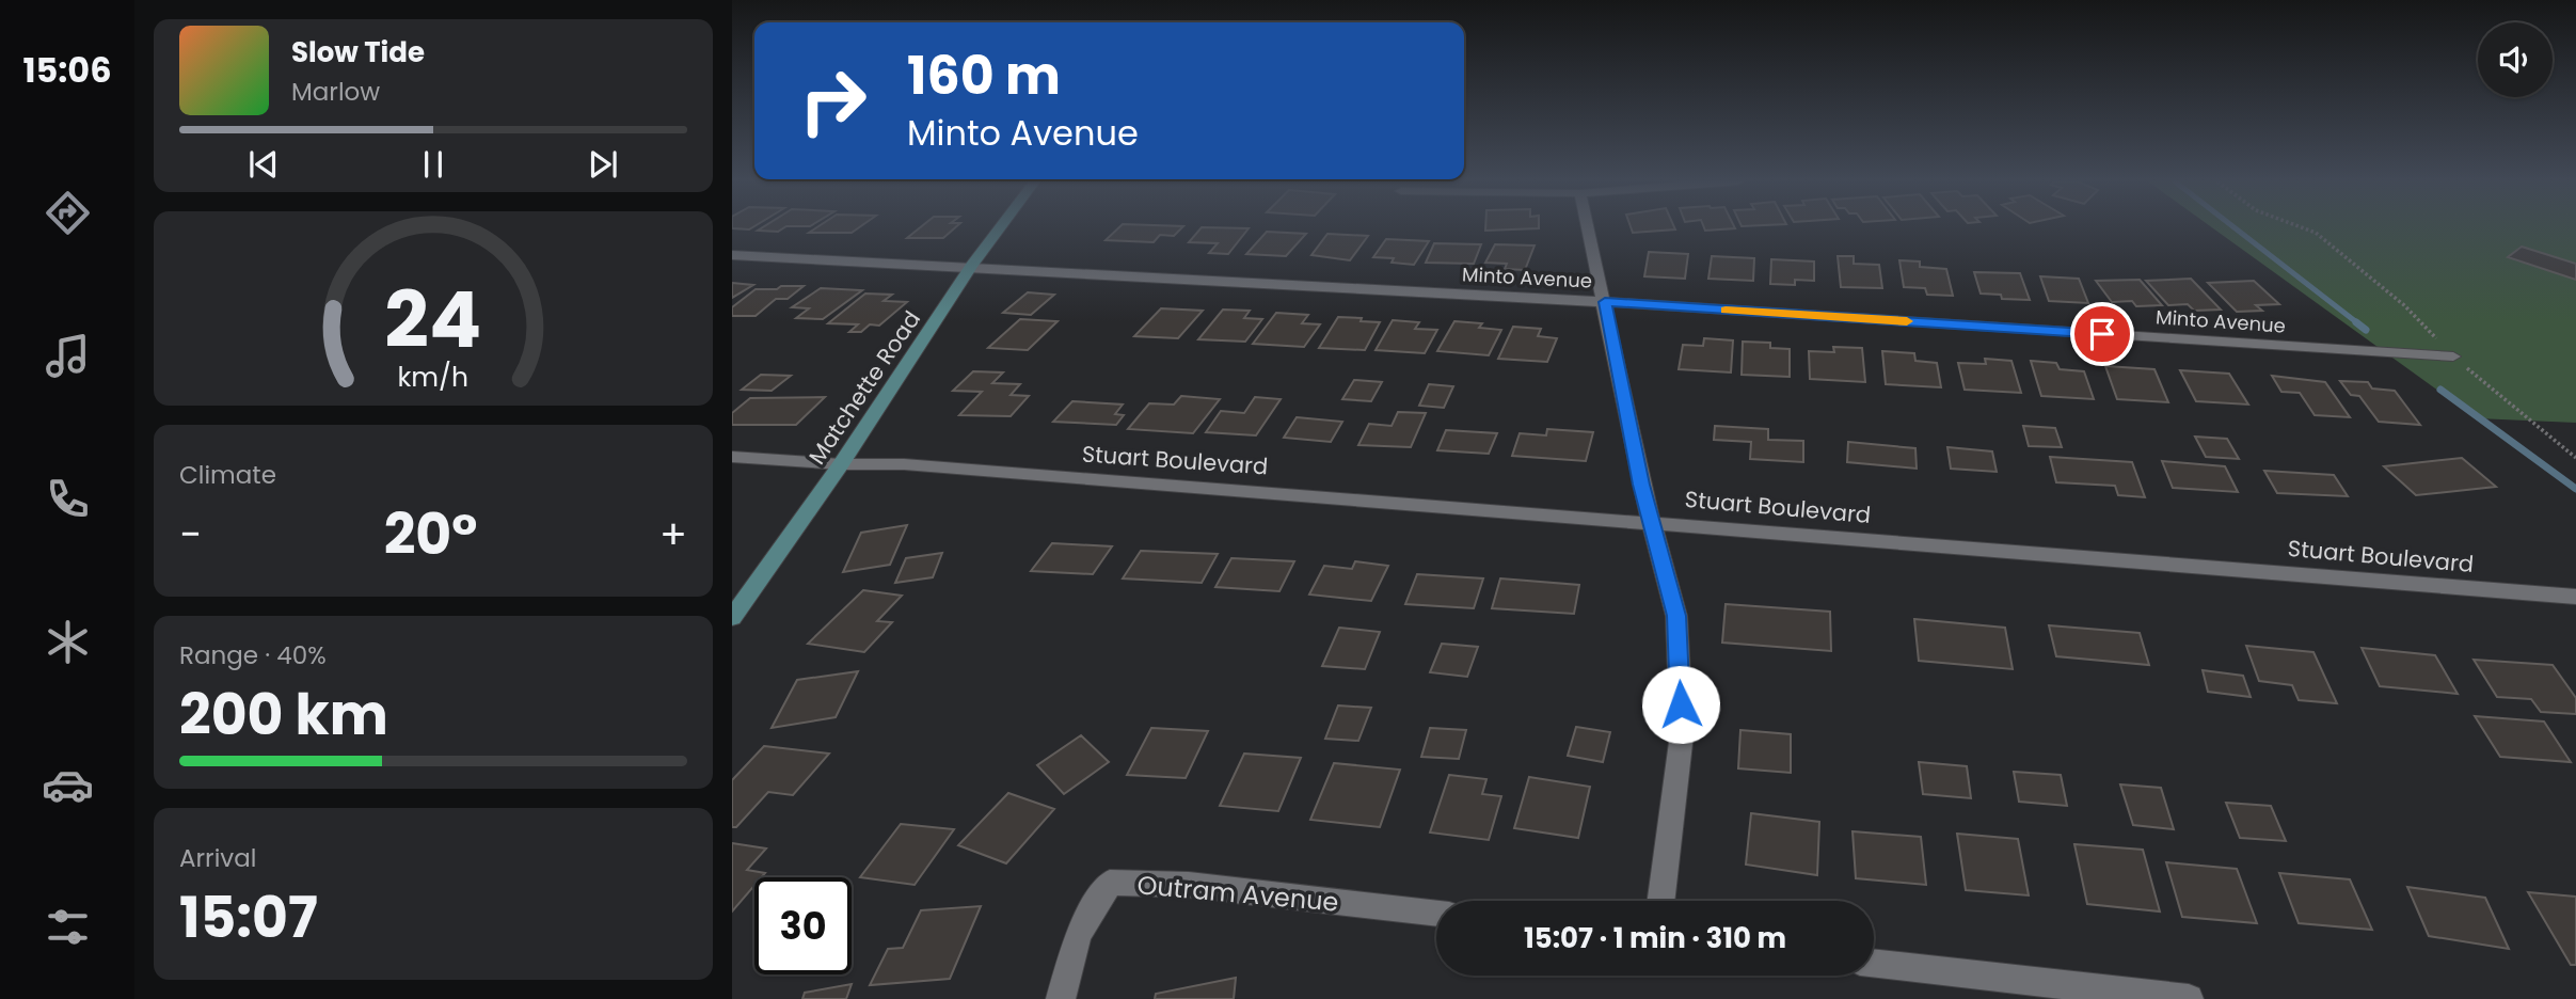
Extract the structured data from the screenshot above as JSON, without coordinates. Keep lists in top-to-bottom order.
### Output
{
  "streets": {
    "street": [
      "Minto Avenue",
      "Matchette Road",
      "Stuart Boulevard",
      "Outram Avenue"
    ]
  },
  "crossings": [
    ["Minto Avenue", "Matchette Road"],
    ["Matchette Road", "Stuart Boulevard"]
  ],
  "page": {
    "tabs": "15:06",
    "turn": ["160 m", "Minto Avenue"],
    "song": ["Slow Tide", "Marlow"],
    "tile": [
      "Climate",
      ["Range · 40%", "200 km"],
      ["Arrival", "15:07"]
    ],
    "heat": ["−", "20°", "+"],
    "limit": "30",
    "trip": "15:07 · 1 min · 310 m",
    "gauge": ["24", "km/h"]
  }
}
